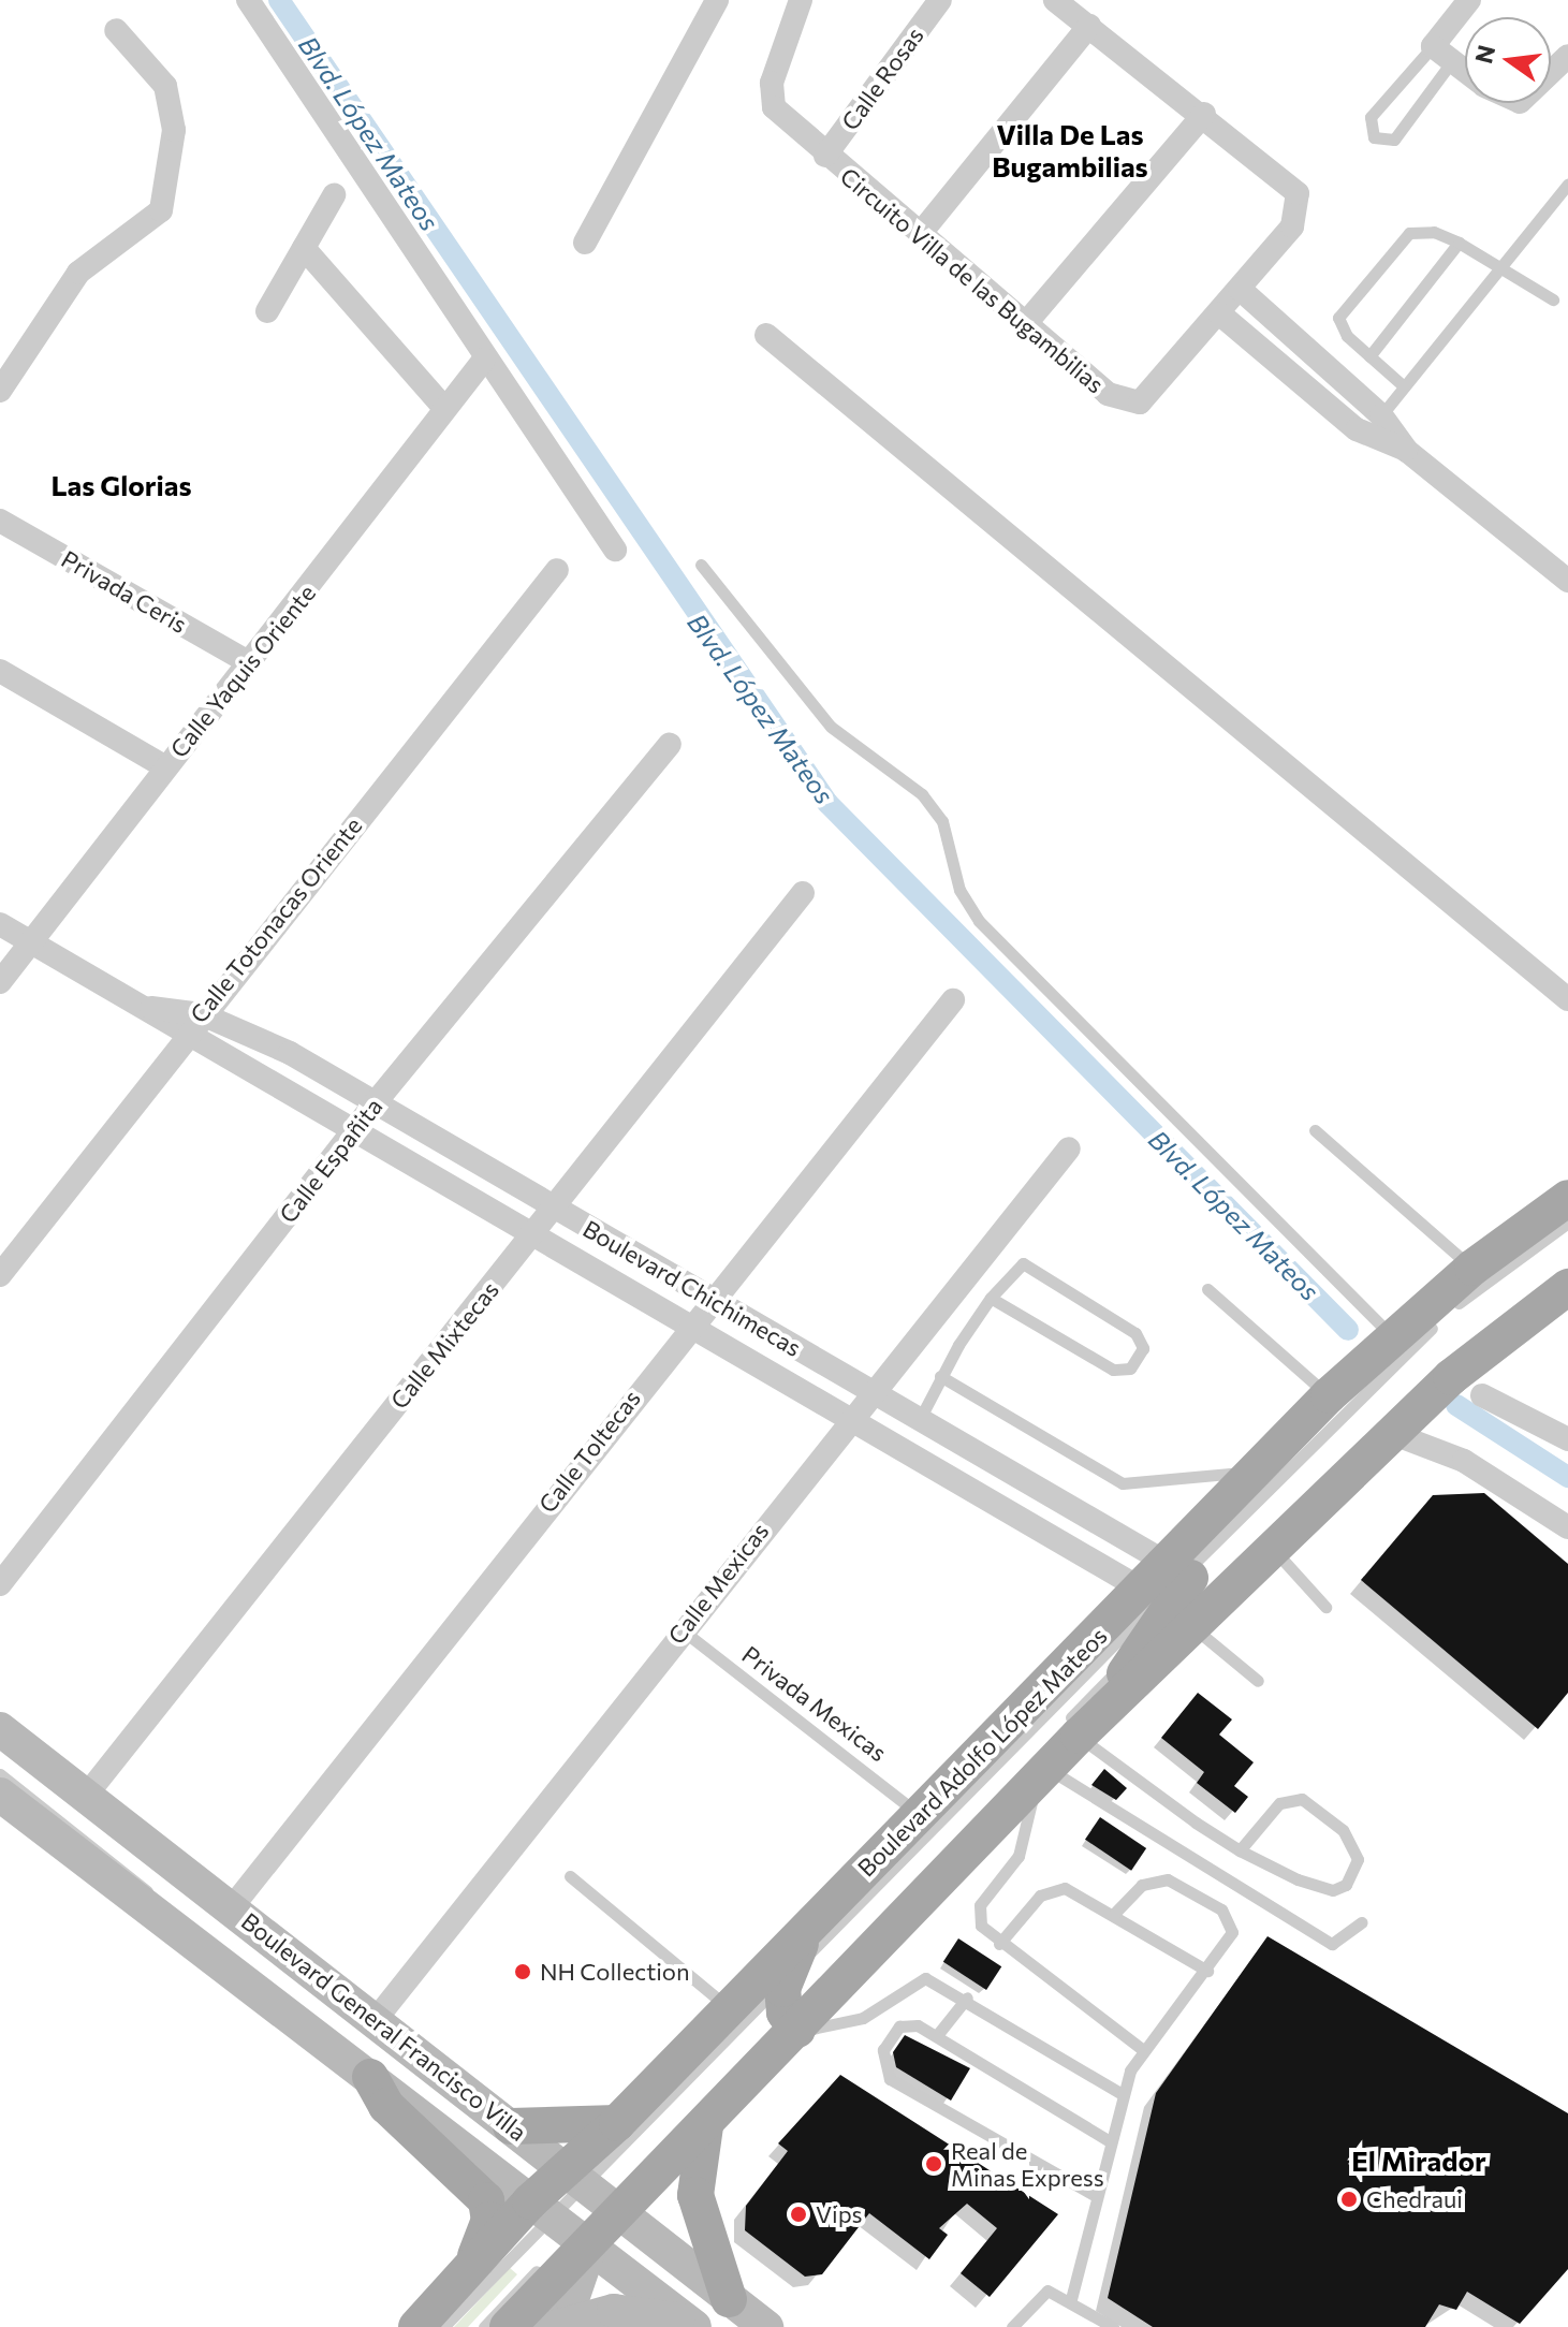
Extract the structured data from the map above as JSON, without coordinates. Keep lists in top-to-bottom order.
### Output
{
  "streets": {
    "main road": ["Boulevard Adolfo López Mateos", "Boulevard General Francisco Villa"],
    "street": [
      "Calle Rosas",
      "Circuito Villa de las Bugambilias",
      "Privada Ceris",
      "Calle Yaquis Oriente",
      "Calle Totonacas Oriente",
      "Calle Españita",
      "Boulevard Chichimecas",
      "Calle Mixtecas",
      "Calle Toltecas",
      "Calle Mexicas"
    ],
    "lane": ["Privada Mexicas"]
  },
  "crossings": [
    ["Calle Rosas", "Circuito Villa de las Bugambilias"],
    ["Privada Ceris", "Calle Yaquis Oriente"],
    ["Calle Yaquis Oriente", "Boulevard Chichimecas"],
    ["Calle Totonacas Oriente", "Boulevard Chichimecas"],
    ["Calle Españita", "Boulevard Chichimecas"],
    ["Boulevard Chichimecas", "Calle Mixtecas"],
    ["Boulevard Chichimecas", "Calle Toltecas"],
    ["Boulevard Chichimecas", "Calle Mexicas"],
    ["Boulevard Chichimecas", "Boulevard Adolfo López Mateos"],
    ["Calle Mixtecas", "Boulevard General Francisco Villa"],
    ["Calle Toltecas", "Boulevard General Francisco Villa"],
    ["Calle Mexicas", "Privada Mexicas"],
    ["Calle Mexicas", "Boulevard General Francisco Villa"],
    ["Privada Mexicas", "Boulevard Adolfo López Mateos"],
    ["Boulevard Adolfo López Mateos", "Boulevard General Francisco Villa"]
  ],
  "districts": ["Villa De Las Bugambilias", "Las Glorias", "El Mirador"],
  "water": ["Blvd. López Mateos"],
  "places": [
    "NH Collection",
    "Real de Minas Express",
    "Chedraui",
    "Vips"
  ],
  "north": "left"
}
